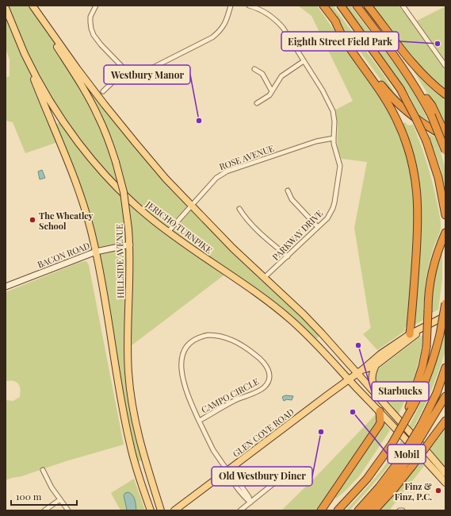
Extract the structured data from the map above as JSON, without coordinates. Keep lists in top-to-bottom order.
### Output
{
  "streets": {
    "main road": ["JERICHO TURNPIKE", "HILLSIDE AVENUE", "GLEN COVE ROAD"],
    "street": [
      "ROSE AVENUE",
      "PARKWAY DRIVE",
      "BACON ROAD",
      "CAMPO CIRCLE"
    ]
  },
  "crossings": [
    ["ROSE AVENUE", "JERICHO TURNPIKE"],
    ["ROSE AVENUE", "PARKWAY DRIVE"],
    ["JERICHO TURNPIKE", "PARKWAY DRIVE"],
    ["JERICHO TURNPIKE", "HILLSIDE AVENUE"],
    ["JERICHO TURNPIKE", "GLEN COVE ROAD"],
    ["BACON ROAD", "HILLSIDE AVENUE"],
    ["CAMPO CIRCLE", "GLEN COVE ROAD"]
  ],
  "places": [
    "Eighth Street Field Park",
    "Westbury Manor",
    "The Wheatley School",
    "Starbucks",
    "Mobil",
    "Old Westbury Diner",
    "Finz & Finz, P.C."
  ],
  "scale_bar": "100 m"
}
